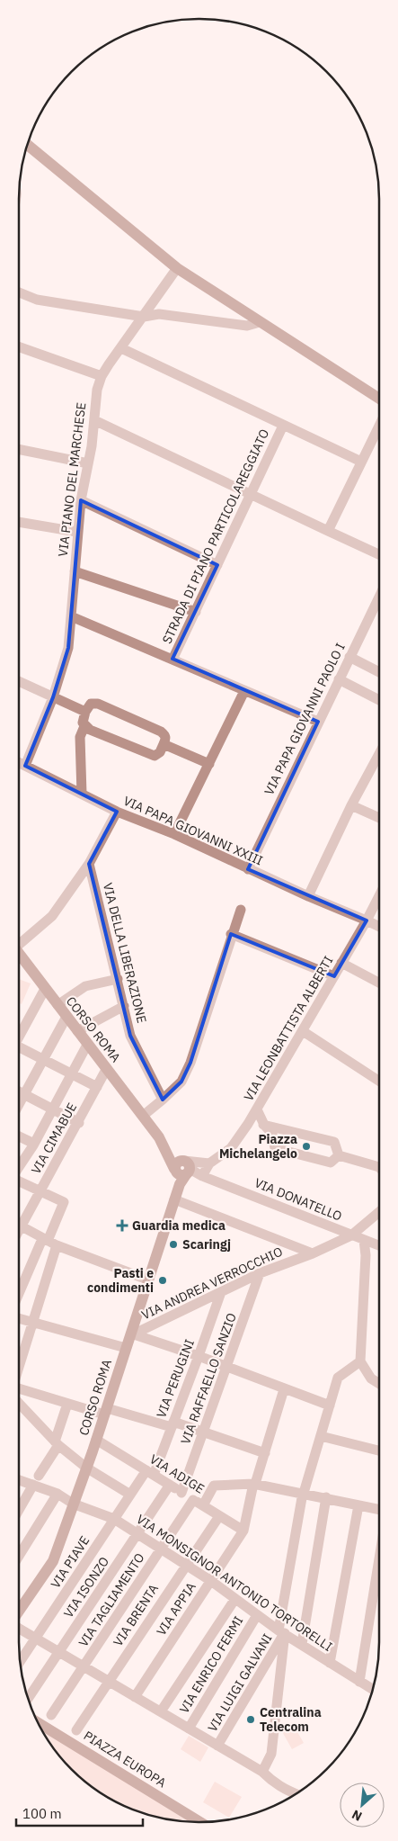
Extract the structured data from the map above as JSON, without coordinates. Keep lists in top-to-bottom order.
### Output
{
  "streets": {
    "main road": ["CORSO ROMA", "PIAZZA EUROPA"],
    "street": [
      "VIA PIANO DEL MARCHESE",
      "STRADA DI PIANO PARTICOLAREGGIATO",
      "VIA PAPA GIOVANNI PAOLO I",
      "VIA PAPA GIOVANNI XXIII",
      "VIA DELLA LIBERAZIONE",
      "VIA LEONBATTISTA ALBERTI",
      "VIA CIMABUE",
      "VIA DONATELLO",
      "VIA ANDREA VERROCCHIO",
      "VIA PERUGINI",
      "VIA RAFFAELLO SANZIO",
      "VIA ADIGE",
      "VIA PIAVE",
      "VIA MONSIGNOR ANTONIO TORTORELLI",
      "VIA ISONZO",
      "VIA TAGLIAMENTO",
      "VIA APPIA",
      "VIA BRENTA",
      "VIA ENRICO FERMI",
      "VIA LUIGI GALVANI"
    ]
  },
  "crossings": [
    ["VIA PIANO DEL MARCHESE", "VIA PAPA GIOVANNI XXIII"],
    ["VIA PAPA GIOVANNI PAOLO I", "VIA PAPA GIOVANNI XXIII"],
    ["VIA PAPA GIOVANNI XXIII", "VIA LEONBATTISTA ALBERTI"],
    ["VIA LEONBATTISTA ALBERTI", "VIA DONATELLO"],
    ["CORSO ROMA", "VIA CIMABUE"],
    ["CORSO ROMA", "VIA ANDREA VERROCCHIO"],
    ["CORSO ROMA", "VIA ADIGE"],
    ["CORSO ROMA", "VIA MONSIGNOR ANTONIO TORTORELLI"],
    ["VIA DONATELLO", "VIA ANDREA VERROCCHIO"],
    ["VIA ANDREA VERROCCHIO", "VIA PERUGINI"],
    ["VIA ANDREA VERROCCHIO", "VIA RAFFAELLO SANZIO"],
    ["VIA PERUGINI", "VIA ADIGE"],
    ["VIA PERUGINI", "VIA PIAVE"],
    ["VIA RAFFAELLO SANZIO", "VIA ADIGE"],
    ["VIA ADIGE", "VIA PIAVE"],
    ["VIA ADIGE", "VIA ISONZO"],
    ["VIA ADIGE", "VIA TAGLIAMENTO"],
    ["VIA ADIGE", "VIA APPIA"],
    ["VIA ADIGE", "VIA BRENTA"],
    ["VIA PIAVE", "VIA MONSIGNOR ANTONIO TORTORELLI"],
    ["VIA MONSIGNOR ANTONIO TORTORELLI", "VIA ISONZO"],
    ["VIA MONSIGNOR ANTONIO TORTORELLI", "VIA TAGLIAMENTO"],
    ["VIA MONSIGNOR ANTONIO TORTORELLI", "VIA APPIA"],
    ["VIA MONSIGNOR ANTONIO TORTORELLI", "VIA BRENTA"],
    ["VIA MONSIGNOR ANTONIO TORTORELLI", "VIA ENRICO FERMI"],
    ["VIA MONSIGNOR ANTONIO TORTORELLI", "VIA LUIGI GALVANI"]
  ],
  "places": {
    "other": [
      "Piazza Michelangelo",
      "Scaringj",
      "Pasti e condimenti",
      "Centralina Telecom"
    ],
    "health": ["Guardia medica"]
  },
  "scale_bar": "100 m",
  "north": "bottom left"
}
